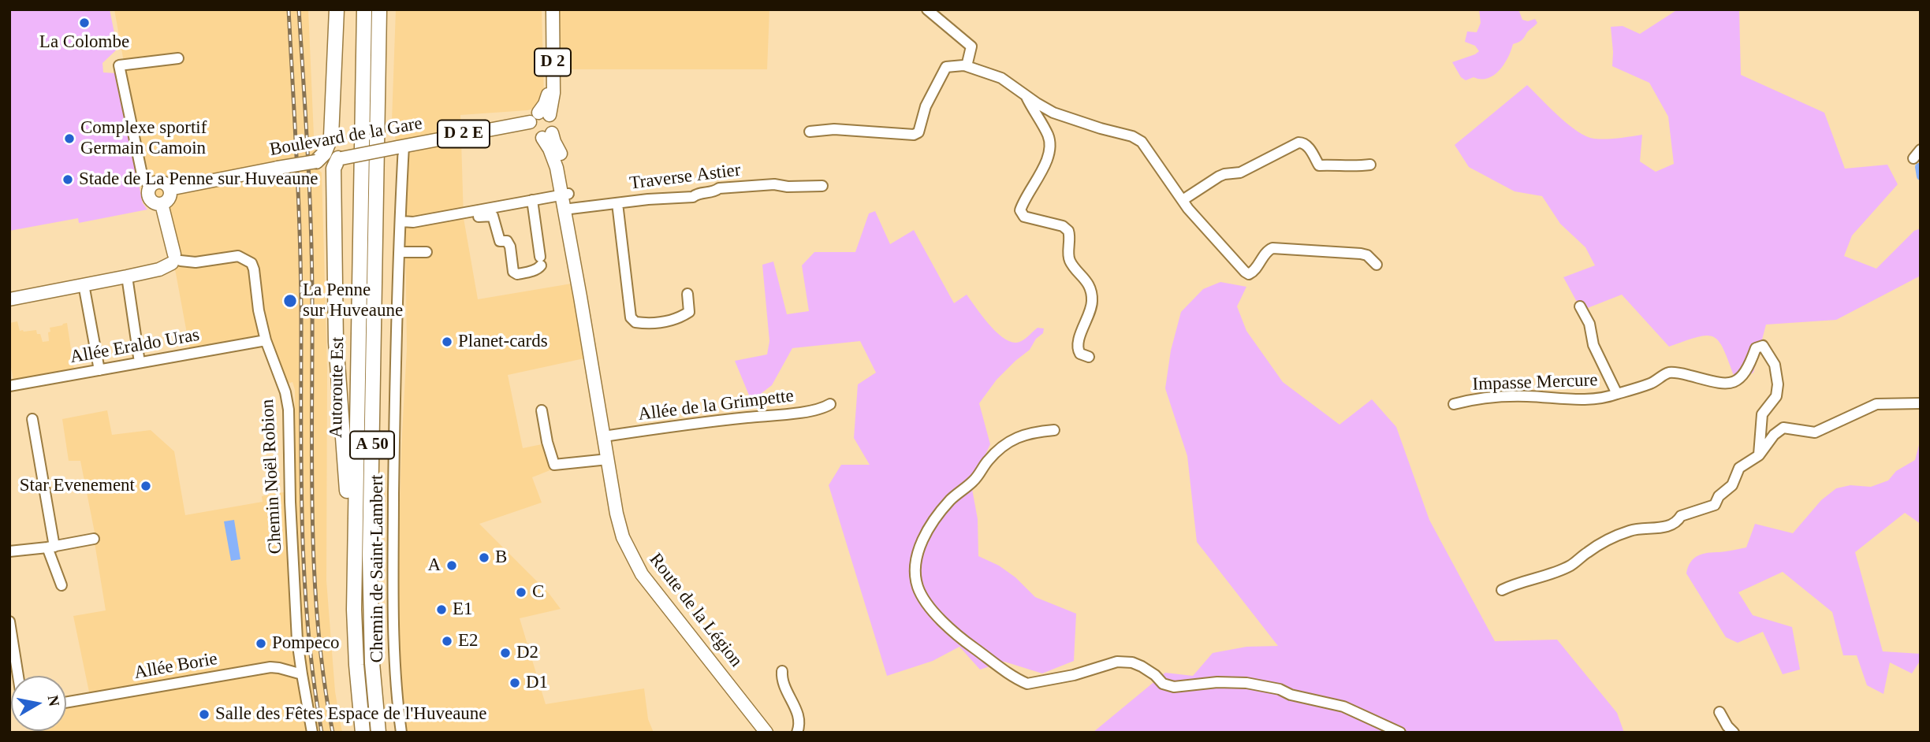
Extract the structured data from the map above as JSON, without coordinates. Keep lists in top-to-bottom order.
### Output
{
  "streets": {
    "highway": ["Autoroute Est", "A 50"],
    "main road": [
      "D 2",
      "D 2 E",
      "Boulevard de la Gare",
      "Route de la Légion"
    ],
    "street": [
      "Traverse Astier",
      "Allée Eraldo Uras",
      "Impasse Mercure",
      "Allée de la Grimpette",
      "Chemin Noël Robion",
      "Chemin de Saint-Lambert",
      "Allée Borie"
    ]
  },
  "crossings": [
    ["D 2", "Boulevard de la Gare"],
    ["Boulevard de la Gare", "Chemin de Saint-Lambert"],
    ["Traverse Astier", "Route de la Légion"],
    ["Allée Eraldo Uras", "Chemin Noël Robion"],
    ["Allée de la Grimpette", "Route de la Légion"],
    ["Chemin Noël Robion", "Allée Borie"]
  ],
  "places": [
    "La Colombe",
    "Complexe sportif Germain Camoin",
    "Stade de La Penne sur Huveaune",
    "La Penne sur Huveaune",
    "Planet-cards",
    "Star Evenement",
    "B",
    "A",
    "C",
    "E1",
    "E2",
    "Pompeco",
    "D2",
    "D1",
    "Salle des Fêtes Espace de l'Huveaune"
  ],
  "north": "right"
}
